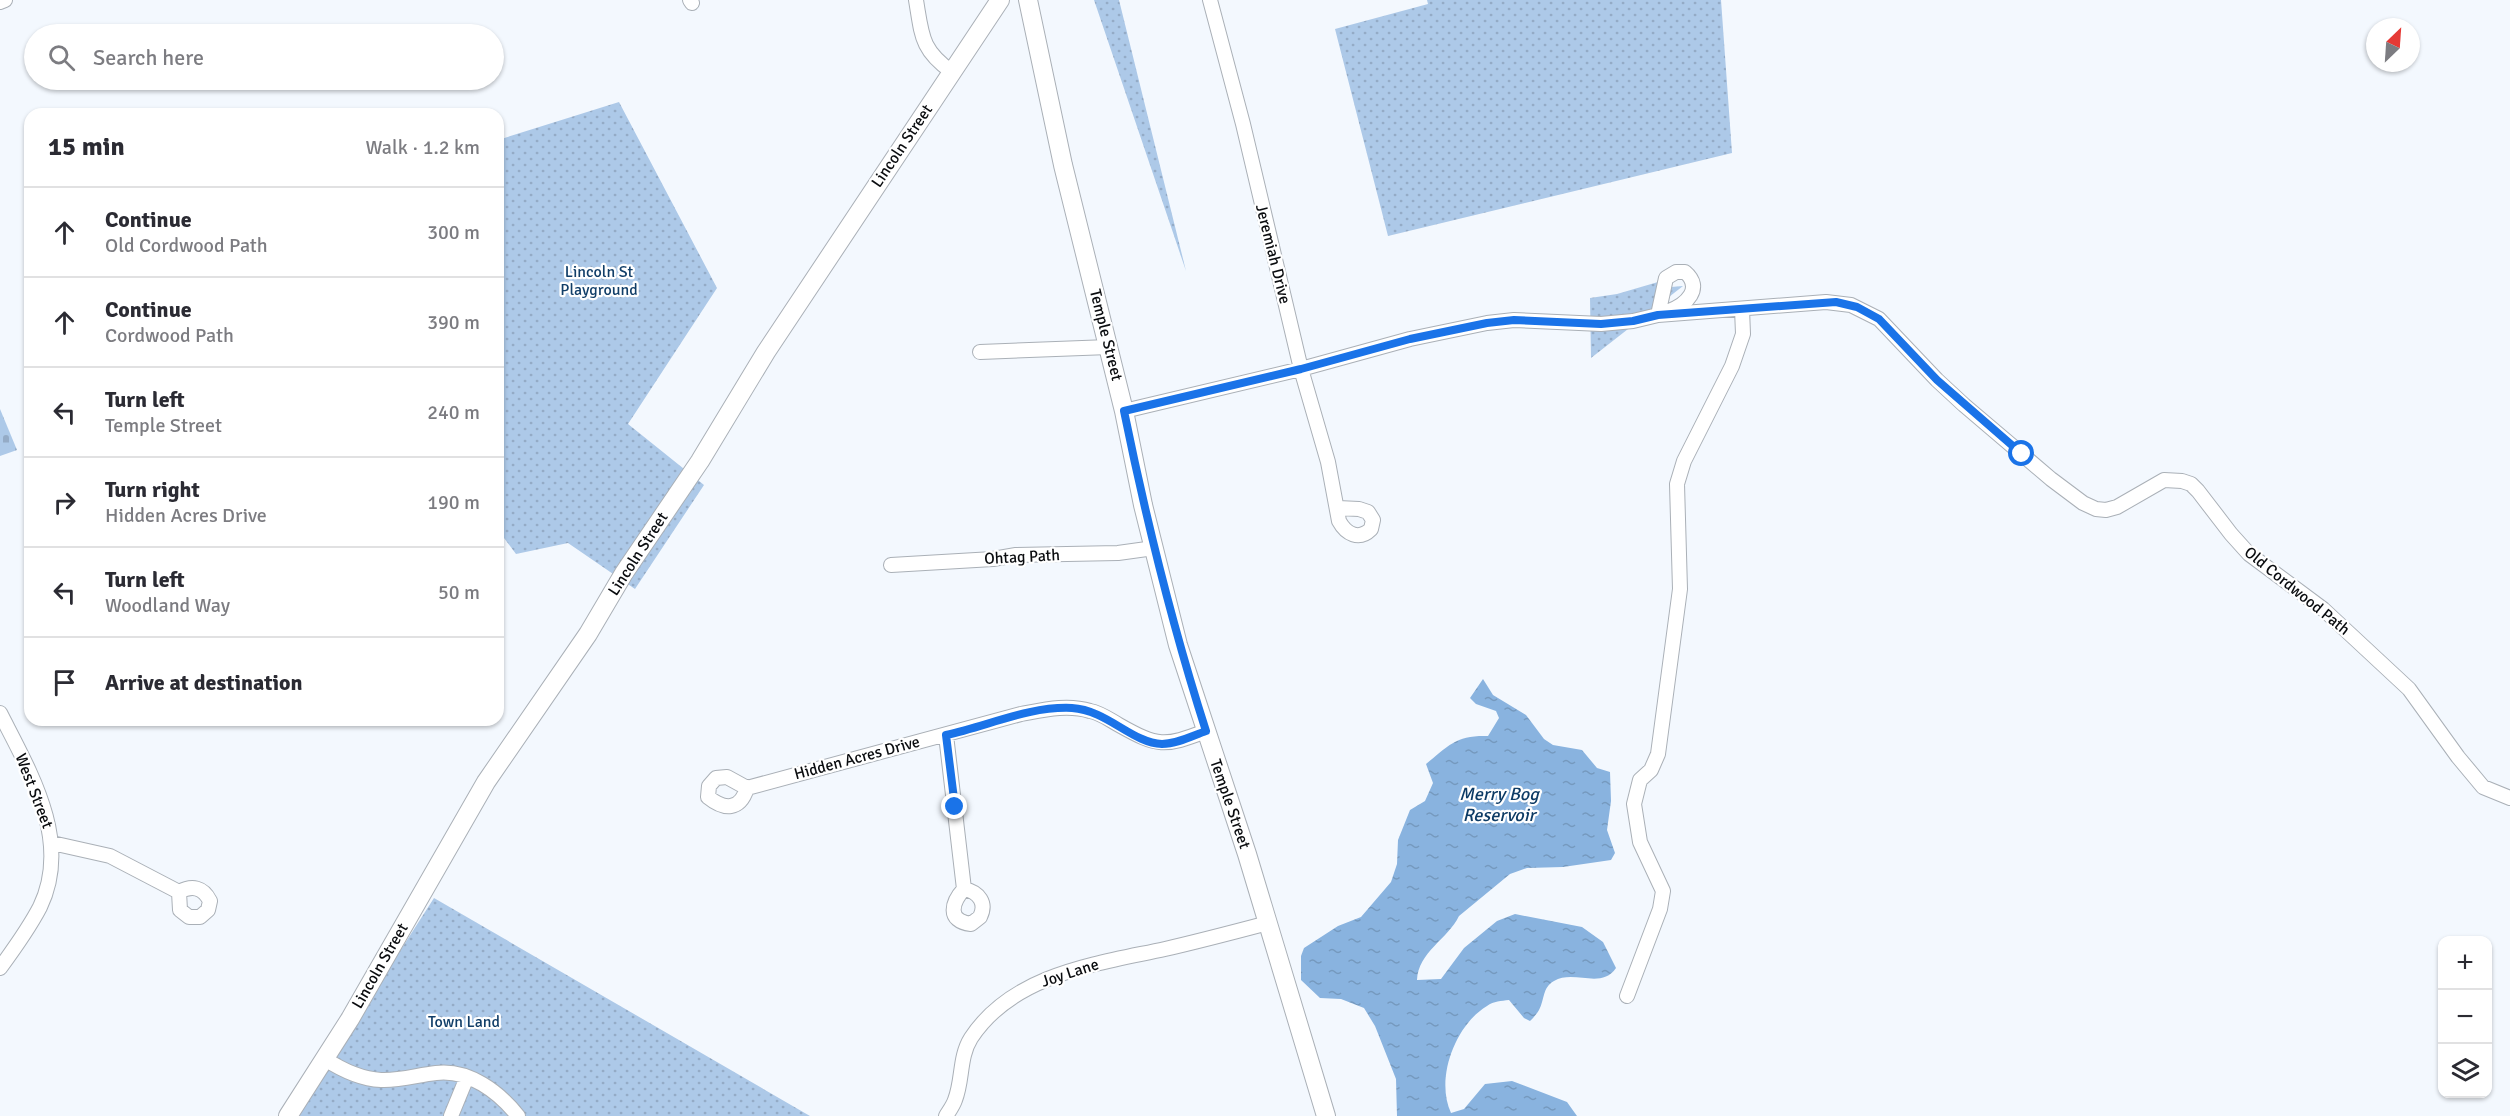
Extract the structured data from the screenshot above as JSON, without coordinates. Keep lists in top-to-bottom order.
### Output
{
  "streets": {
    "main road": ["Lincoln Street", "Temple Street"],
    "street": [
      "Jeremiah Drive",
      "Ohtag Path",
      "Old Cordwood Path",
      "Hidden Acres Drive",
      "West Street",
      "Joy Lane"
    ]
  },
  "crossings": [
    ["Jeremiah Drive", "Old Cordwood Path"],
    ["Temple Street", "Ohtag Path"],
    ["Temple Street", "Old Cordwood Path"],
    ["Temple Street", "Hidden Acres Drive"],
    ["Temple Street", "Joy Lane"]
  ],
  "water": ["Merry Bog Reservoir"],
  "parks": ["Lincoln St Playground", "Town Land"],
  "north": "top right",
  "page": {
    "search": "Search here",
    "heading": ["15 min", "Walk · 1.2 km"],
    "list": [
      ["Continue", "Old Cordwood Path", "300 m"],
      ["Continue", "Cordwood Path", "390 m"],
      ["Turn left", "Temple Street", "240 m"],
      ["Turn right", "Hidden Acres Drive", "190 m"],
      ["Turn left", "Woodland Way", "50 m"],
      "Arrive at destination"
    ],
    "map_buttons": ["+", "−"]
  }
}
